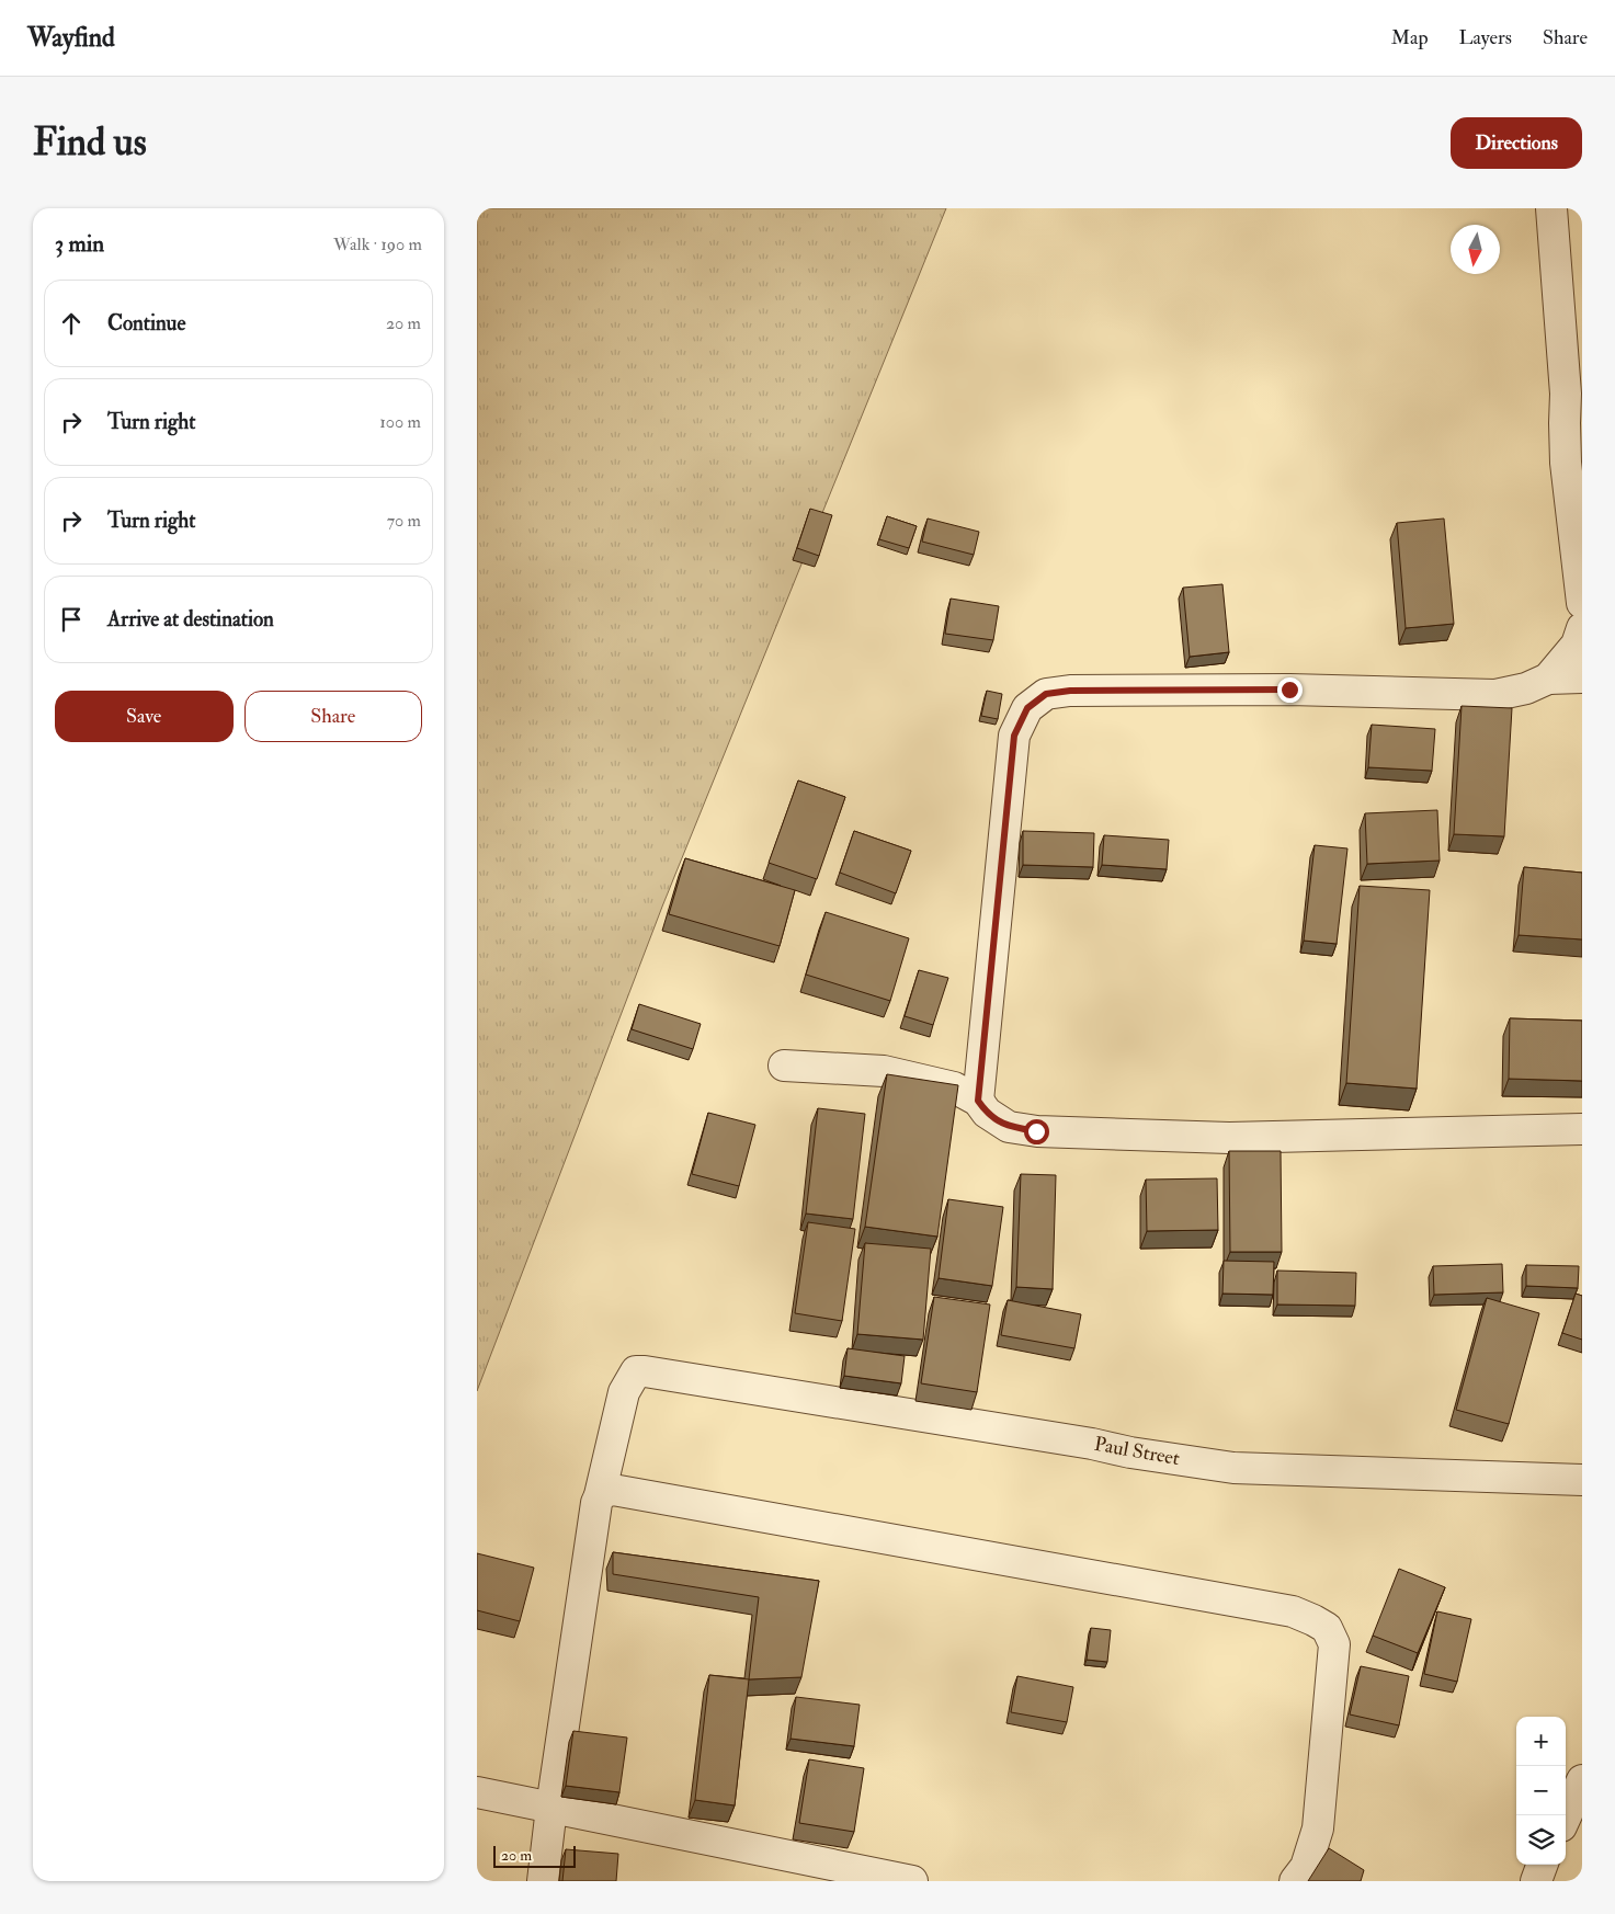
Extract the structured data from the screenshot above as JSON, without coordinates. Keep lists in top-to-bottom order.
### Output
{
  "streets": {
    "street": ["Paul Street"]
  },
  "scale_bar": "20 m",
  "north": "bottom",
  "page": {
    "header": "Wayfind",
    "nav": ["Map", "Layers", "Share"],
    "buttons": [
      "Directions",
      ["Save", "Share"]
    ],
    "title": "Find us",
    "heading": ["3 min", "Walk · 190 m"],
    "list": [
      ["Continue", "20 m"],
      ["Turn right", "100 m"],
      ["Turn right", "70 m"],
      "Arrive at destination"
    ],
    "map_buttons": ["+", "−"],
    "scale": "20 m"
  }
}
